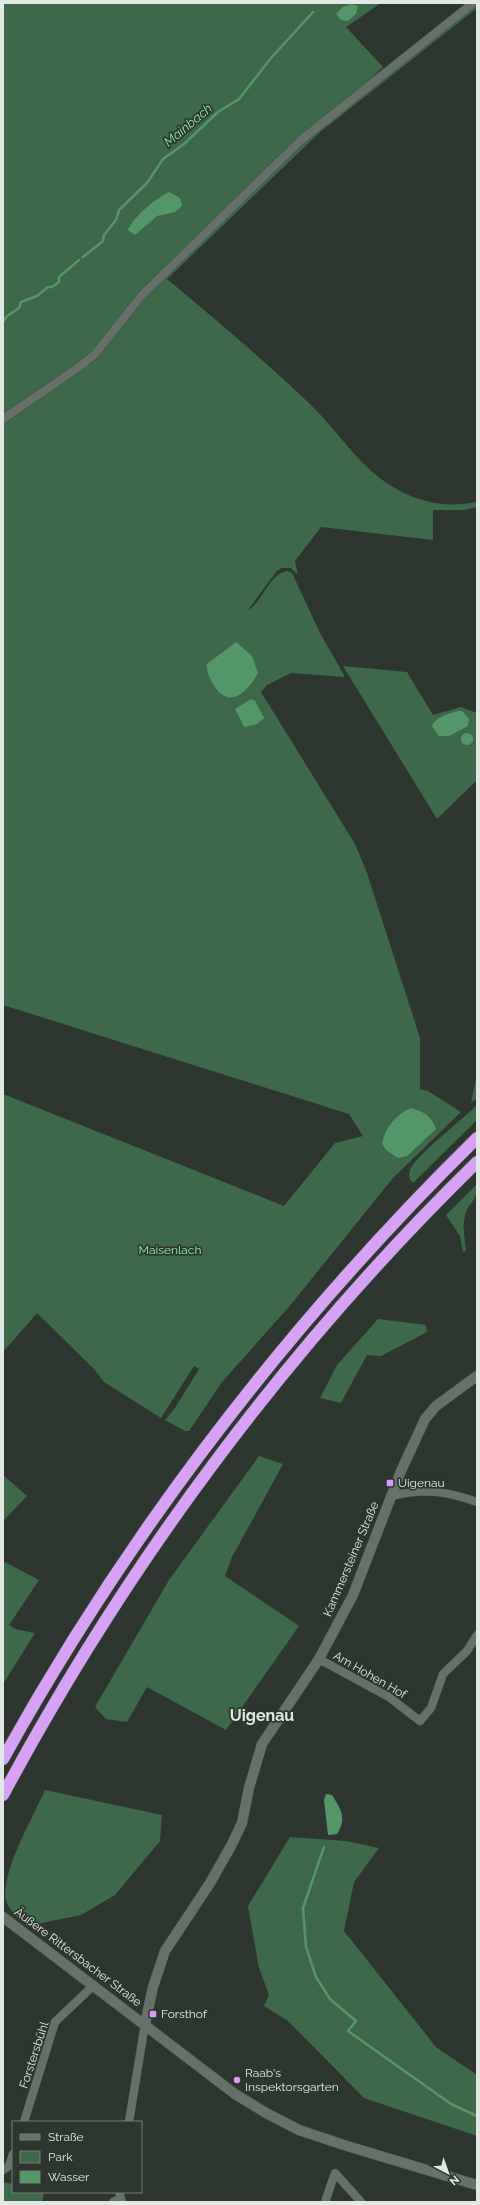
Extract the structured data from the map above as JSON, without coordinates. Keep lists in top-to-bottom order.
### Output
{
  "streets": {
    "street": [
      "Kammersteiner Straße",
      "Am Hohen Hof",
      "Äußere Rittersbacher Straße",
      "Forstersbühl"
    ]
  },
  "crossings": [
    ["Kammersteiner Straße", "Am Hohen Hof"],
    ["Kammersteiner Straße", "Äußere Rittersbacher Straße"],
    ["Äußere Rittersbacher Straße", "Forstersbühl"]
  ],
  "districts": ["Uigenau"],
  "water": ["Mainbach"],
  "parks": ["Maisenlach"],
  "places": {
    "transit": ["Uigenau", "Forsthof"],
    "other": ["Raab's Inspektorsgarten"]
  },
  "legend": ["Straße", "Park", "Wasser"],
  "north": "bottom right"
}
